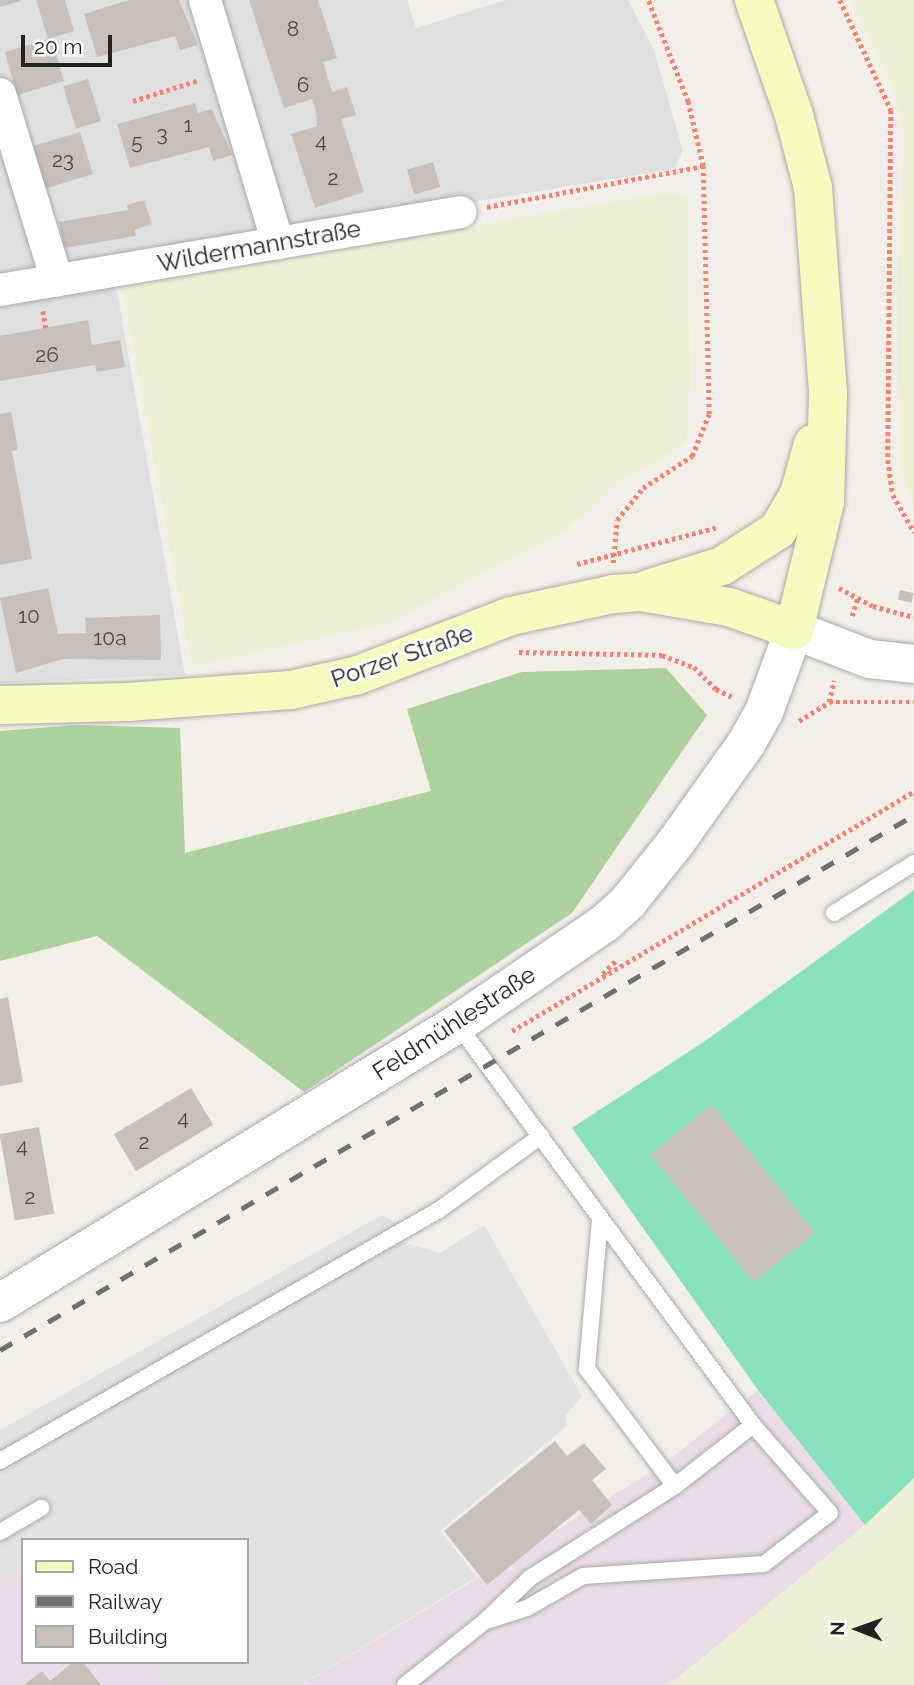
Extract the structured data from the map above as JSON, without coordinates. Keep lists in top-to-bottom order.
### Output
{
  "streets": {
    "main road": ["Porzer Straße"],
    "street": ["Wildermannstraße", "Feldmühlestraße"]
  },
  "crossings": [
    ["Porzer Straße", "Feldmühlestraße"]
  ],
  "house_numbers": [
    "8",
    "6",
    "1",
    "3",
    "4",
    "5",
    "23",
    "2",
    "26",
    "10",
    "10a",
    "4",
    "2",
    "4",
    "2"
  ],
  "legend": ["Road", "Railway", "Building"],
  "scale_bar": "20 m",
  "north": "left"
}
